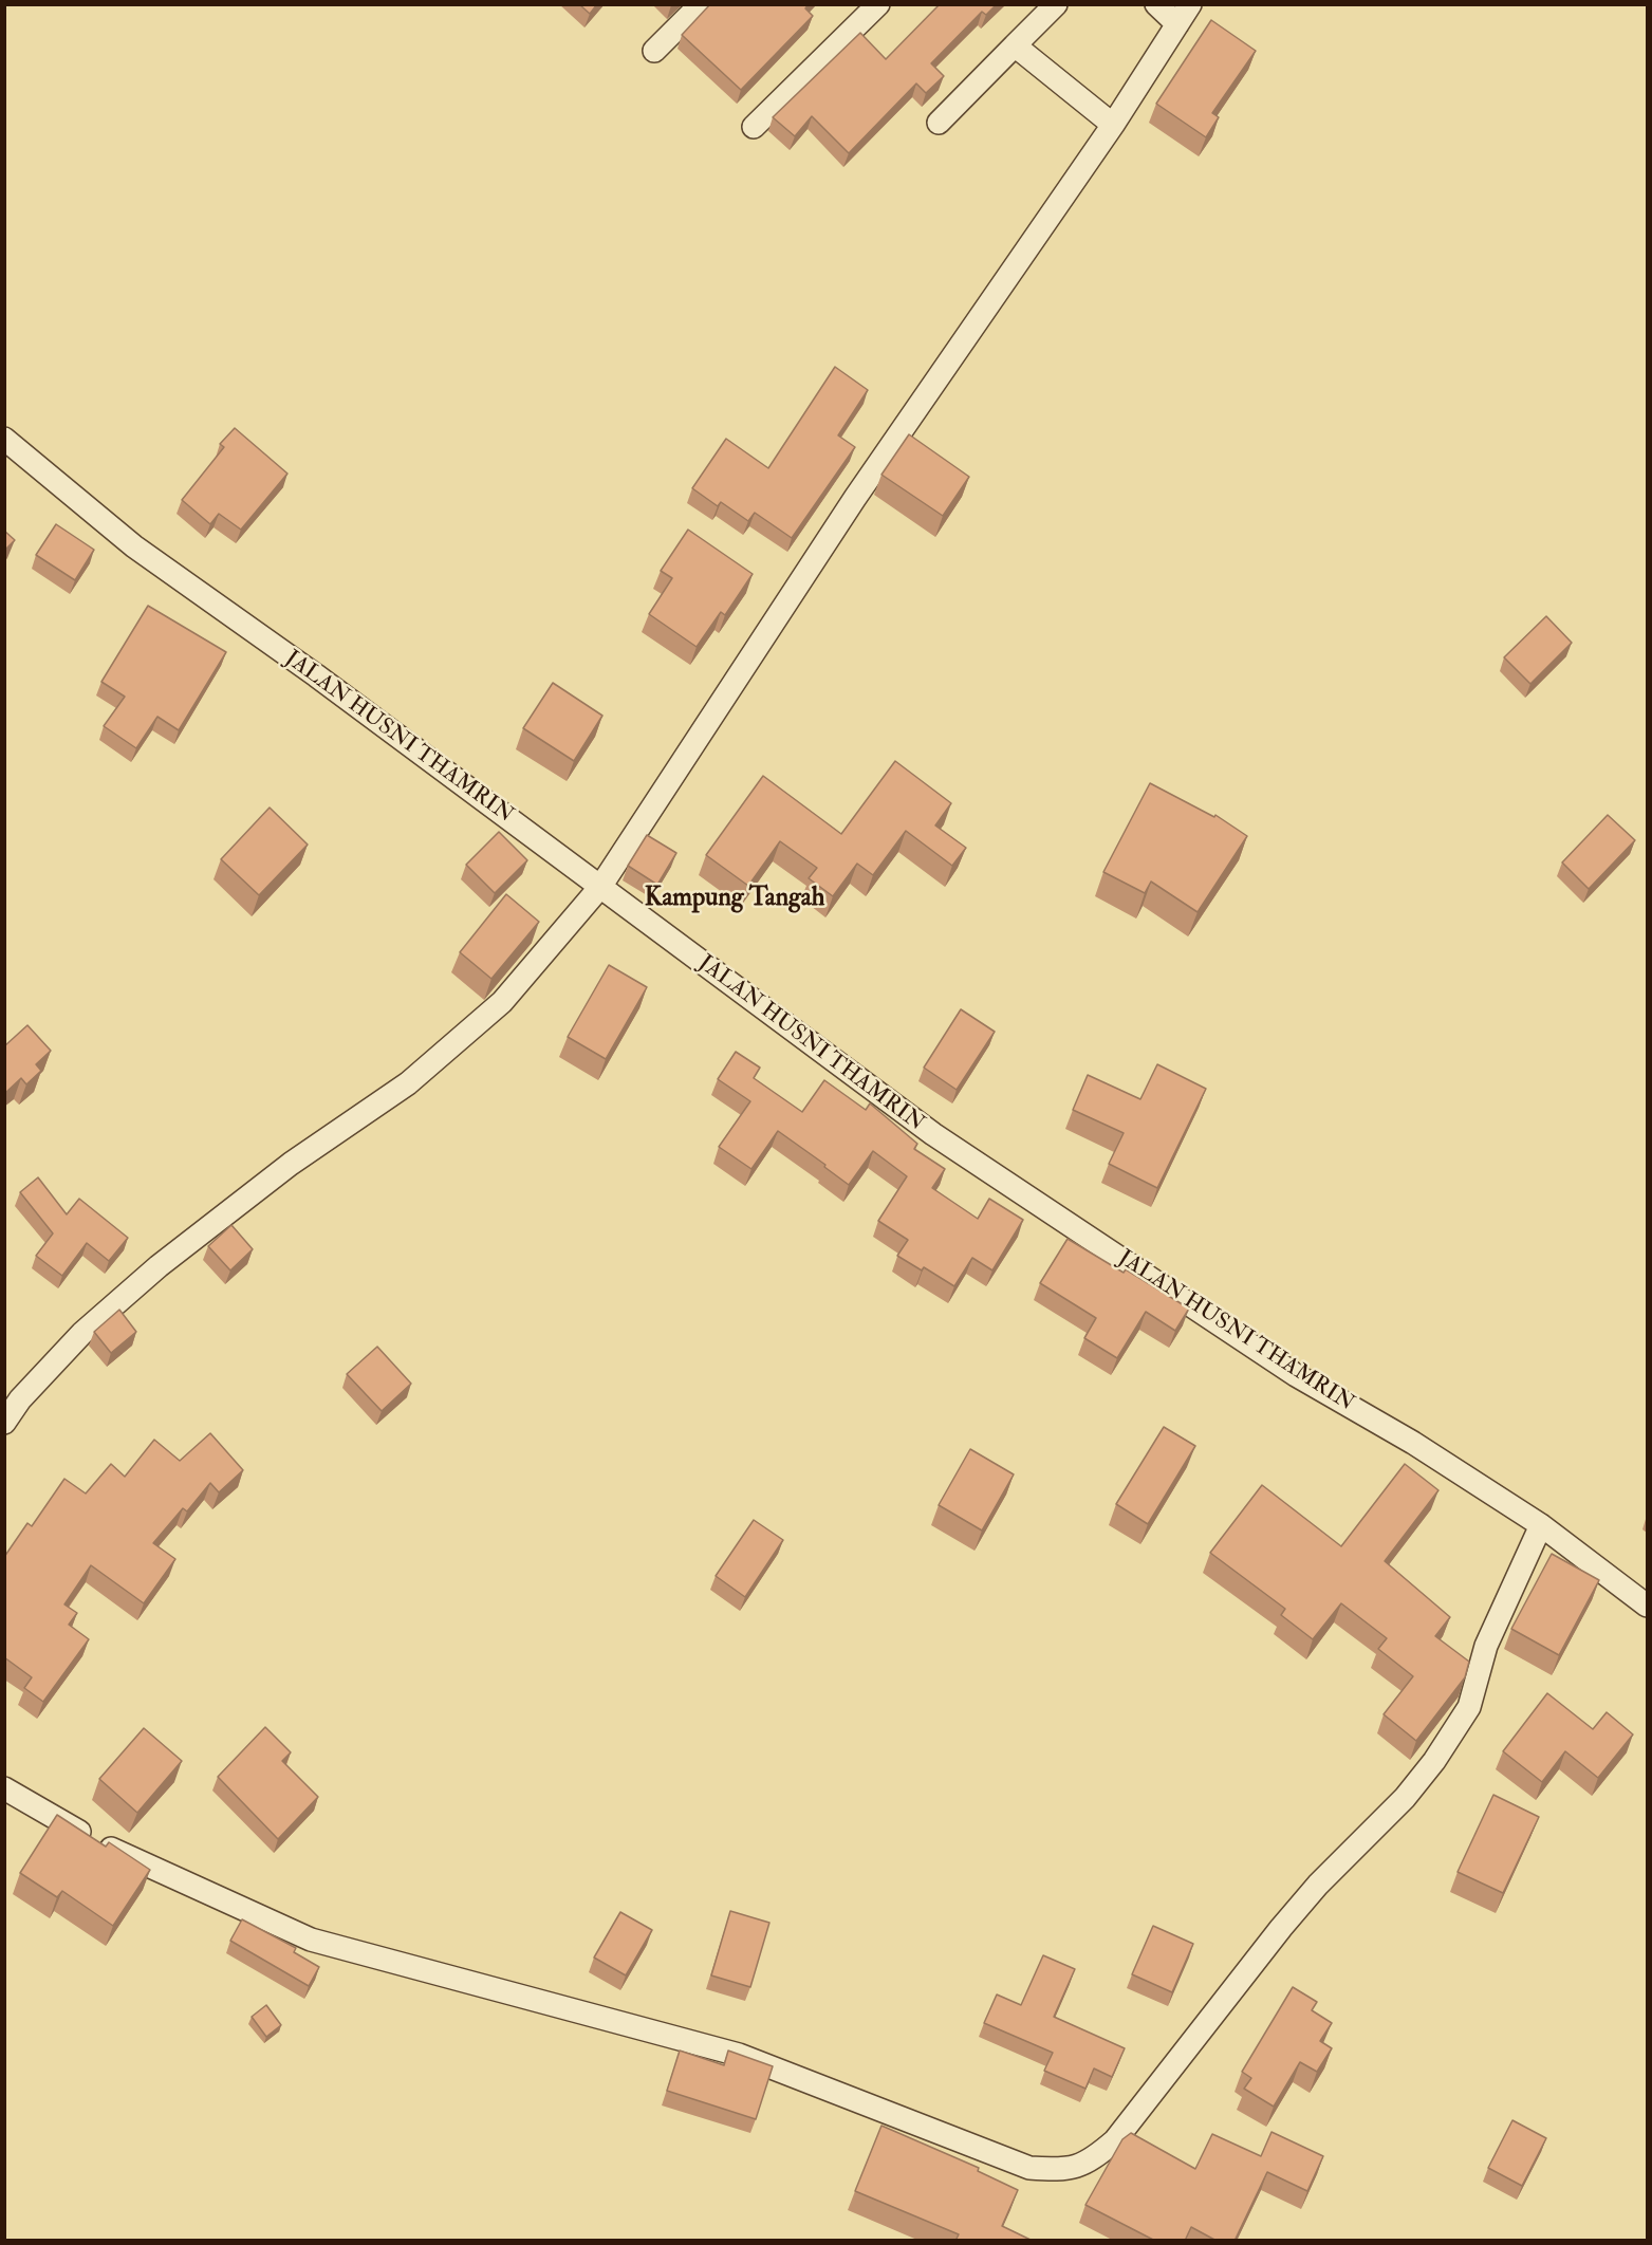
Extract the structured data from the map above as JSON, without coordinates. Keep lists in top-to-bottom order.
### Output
{
  "streets": {
    "street": ["JALAN HUSNI THAMRIN"]
  },
  "districts": ["Kampung Tangah"]
}
